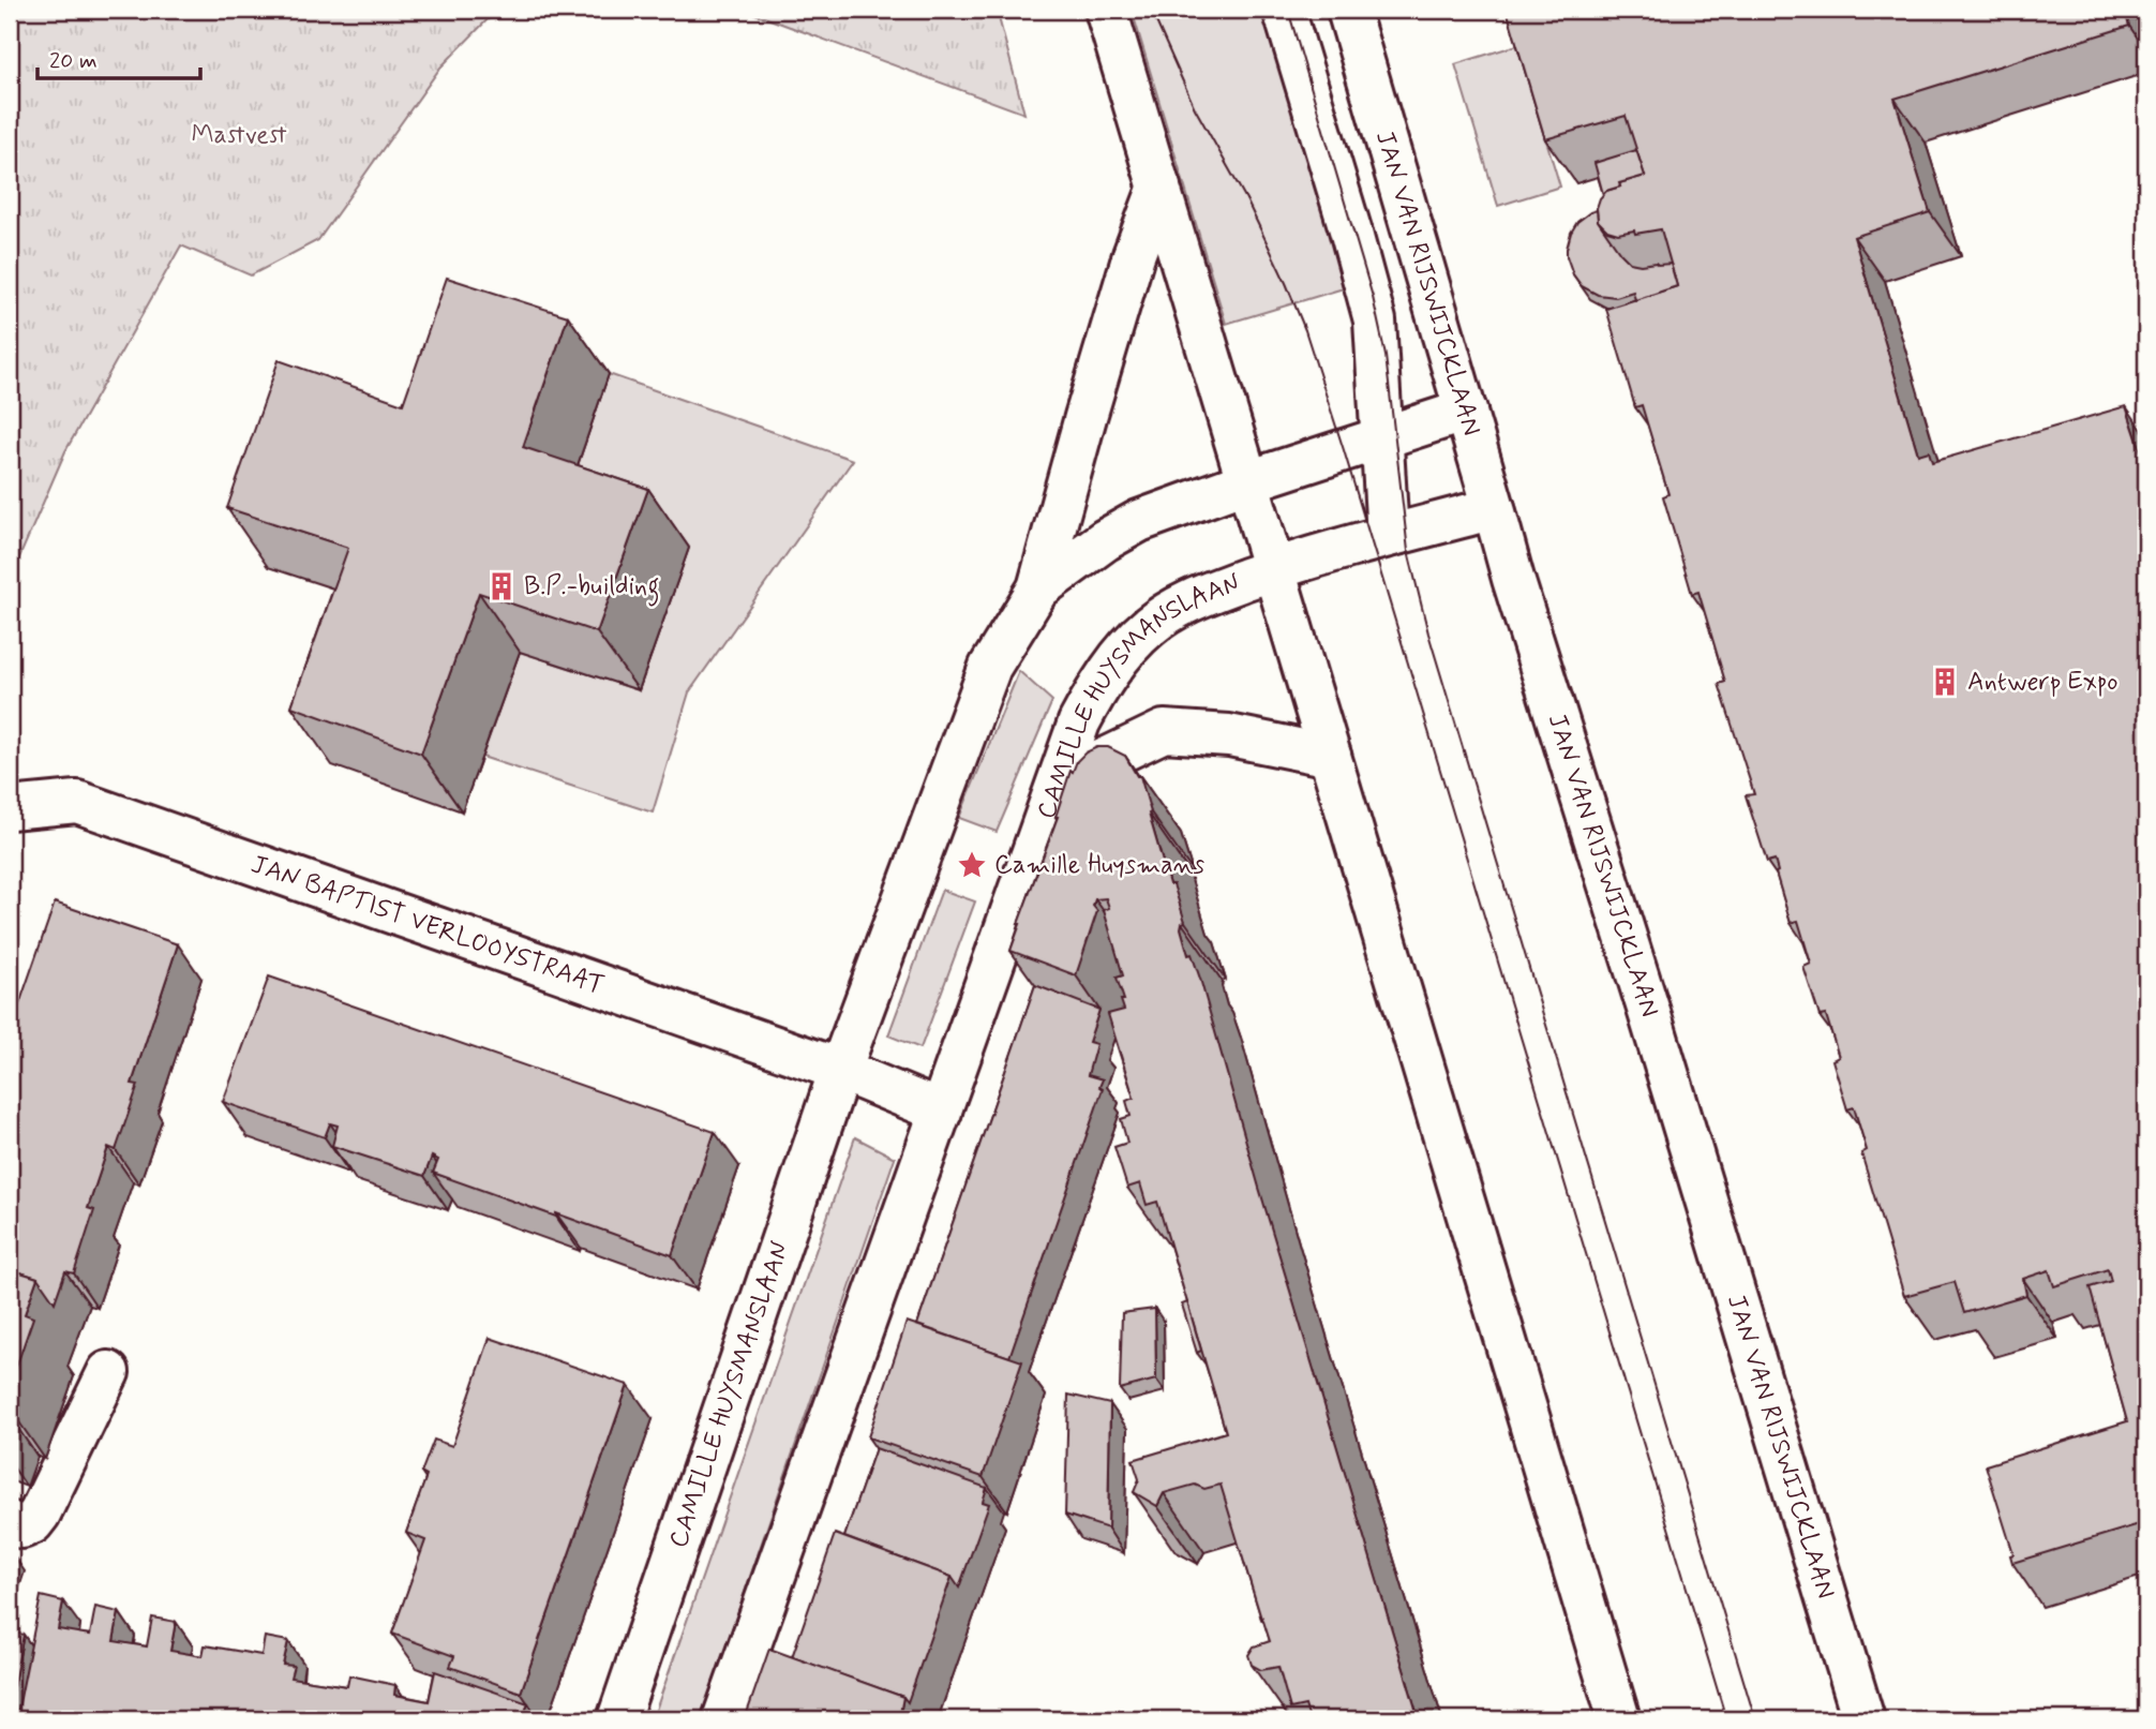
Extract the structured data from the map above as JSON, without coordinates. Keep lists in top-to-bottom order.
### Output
{
  "streets": {
    "street": ["JAN VAN RIJSWIJCKLAAN", "CAMILLE HUYSMANSLAAN", "JAN BAPTIST VERLOOYSTRAAT"]
  },
  "crossings": [
    ["JAN VAN RIJSWIJCKLAAN", "CAMILLE HUYSMANSLAAN"],
    ["CAMILLE HUYSMANSLAAN", "JAN BAPTIST VERLOOYSTRAAT"]
  ],
  "parks": ["Mastvest"],
  "places": {
    "building": ["B.P.-building", "Antwerp Expo"],
    "place": ["Camille Huysmans"]
  },
  "scale_bar": "20 m"
}
